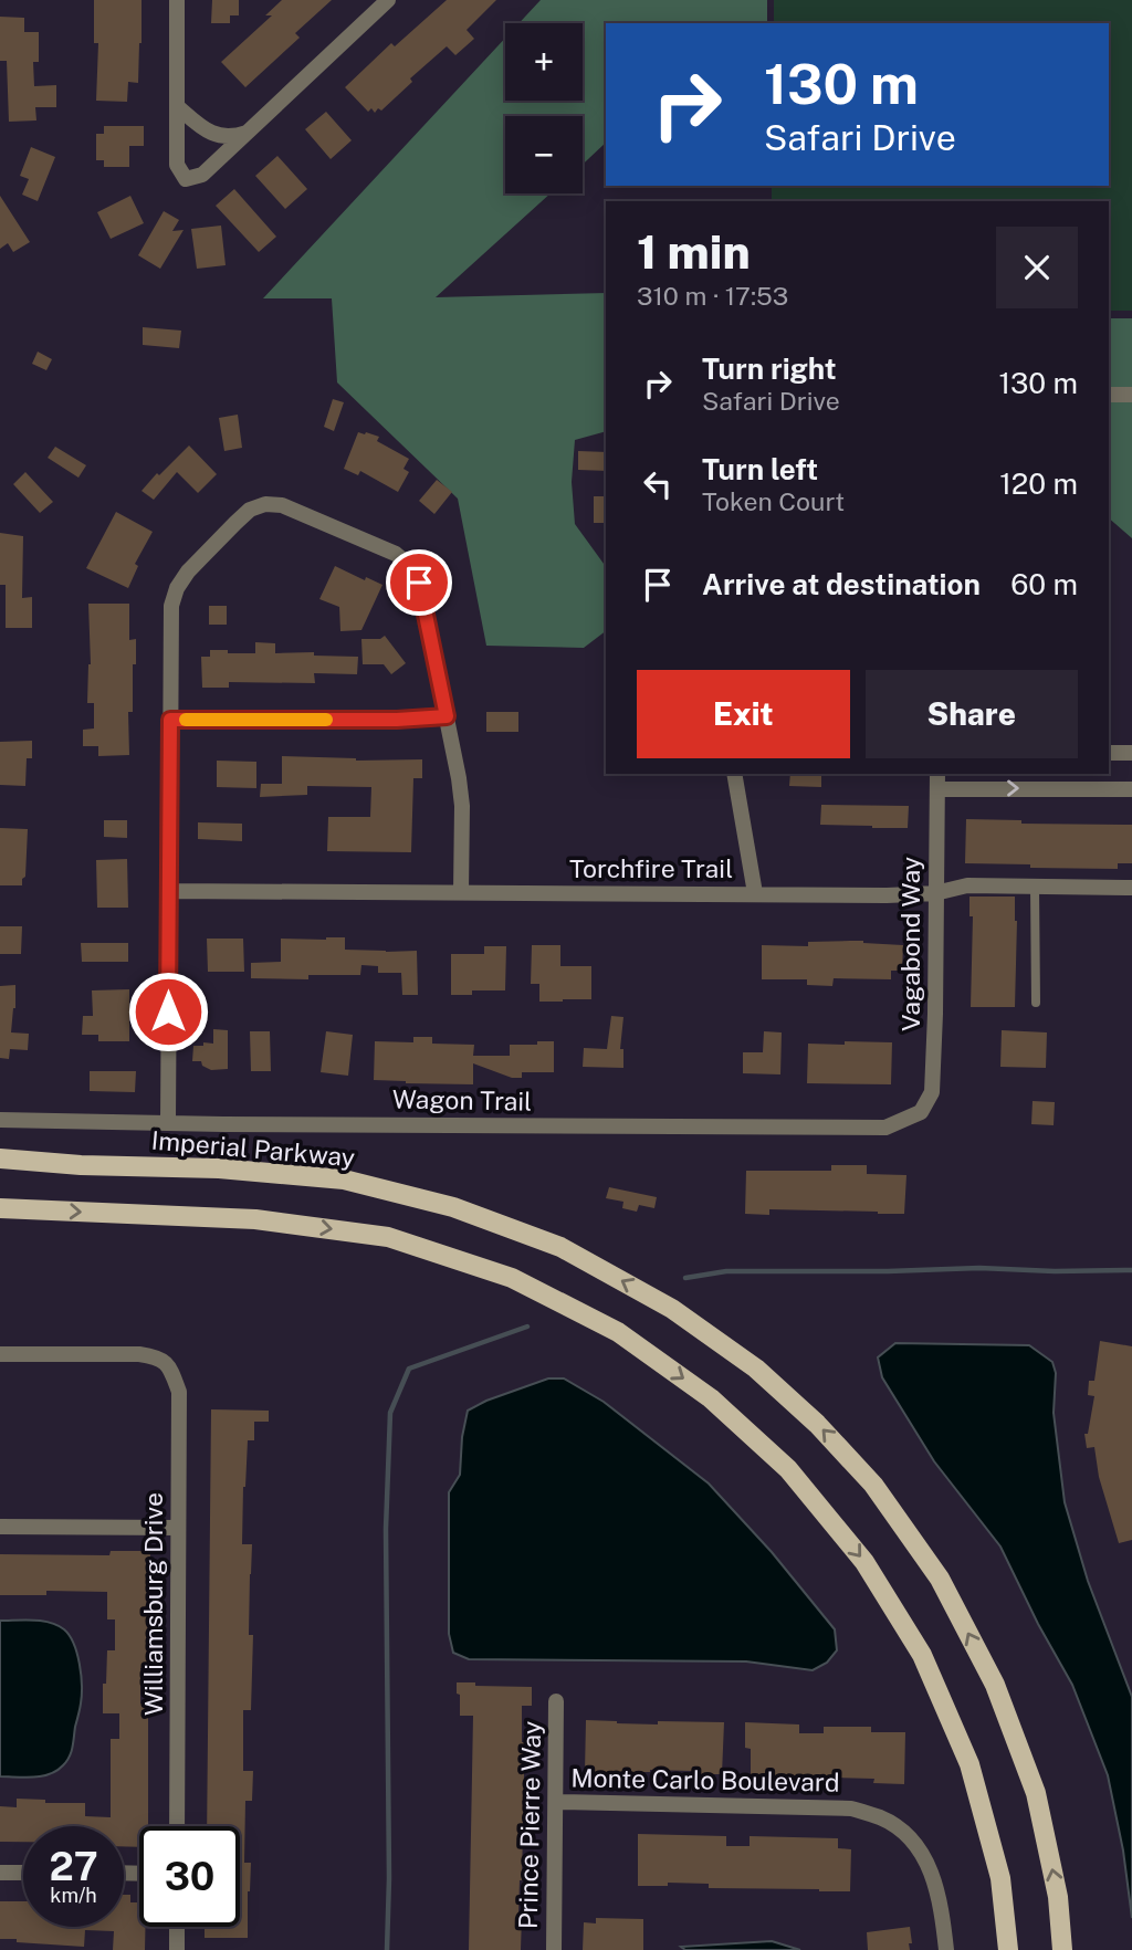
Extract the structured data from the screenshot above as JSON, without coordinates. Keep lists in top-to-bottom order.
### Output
{
  "streets": {
    "main road": ["Imperial Parkway"],
    "street": [
      "Torchfire Trail",
      "Vagabond Way",
      "Wagon Trail",
      "Williamsburg Drive",
      "Monte Carlo Boulevard",
      "Prince Pierre Way"
    ]
  },
  "crossings": [
    ["Torchfire Trail", "Vagabond Way"],
    ["Vagabond Way", "Wagon Trail"],
    ["Monte Carlo Boulevard", "Prince Pierre Way"]
  ],
  "one_way": ["Imperial Parkway"],
  "page": {
    "map_buttons": ["+", "−"],
    "turn": ["130 m", "Safari Drive"],
    "heading": ["1 min", "310 m · 17:53"],
    "list": [
      {
        "name": "Turn right",
        "note": "Safari Drive",
        "value": "130 m"
      },
      {
        "name": "Turn left",
        "note": "Token Court",
        "value": "120 m"
      },
      {
        "name": "Arrive at destination",
        "value": "60 m"
      }
    ],
    "buttons": ["Exit", "Share"],
    "speed": "27 km/h",
    "limit": "30"
  }
}
